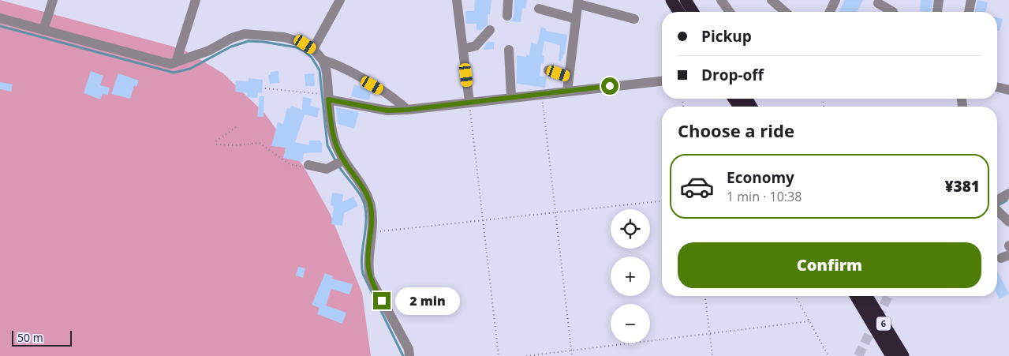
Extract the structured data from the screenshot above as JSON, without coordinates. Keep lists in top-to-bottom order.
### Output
{
  "streets": {
    "highway": ["6"]
  },
  "scale_bar": "50 m",
  "page": {
    "banner": ["Pickup", "Drop-off"],
    "heading": "Choose a ride",
    "list": [
      {
        "name": "Economy",
        "note": "1 min · 10:38",
        "value": "¥381"
      }
    ],
    "map_buttons": ["+", "−"],
    "buttons": "Confirm",
    "bubble": "2 min",
    "scale": "50 m"
  }
}
